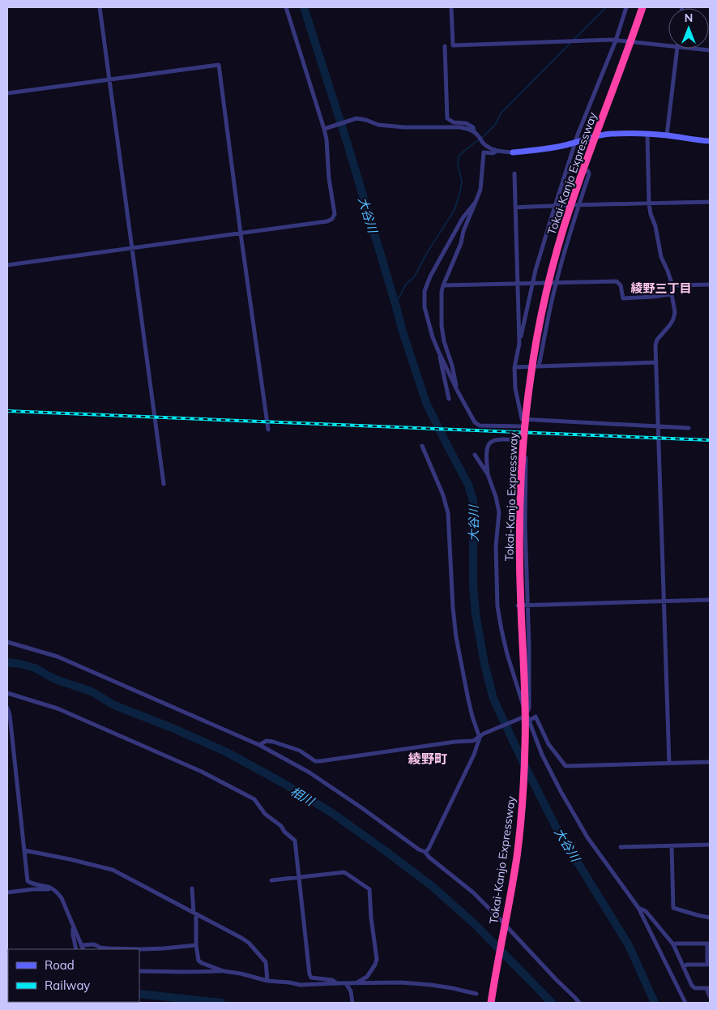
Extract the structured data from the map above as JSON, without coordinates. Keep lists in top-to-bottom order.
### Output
{
  "streets": {
    "highway": ["Tokai-Kanjo Expressway"]
  },
  "districts": ["綾野三丁目", "綾野町"],
  "water": ["大谷川", "相川"],
  "legend": ["Road", "Railway"],
  "north": "top"
}
